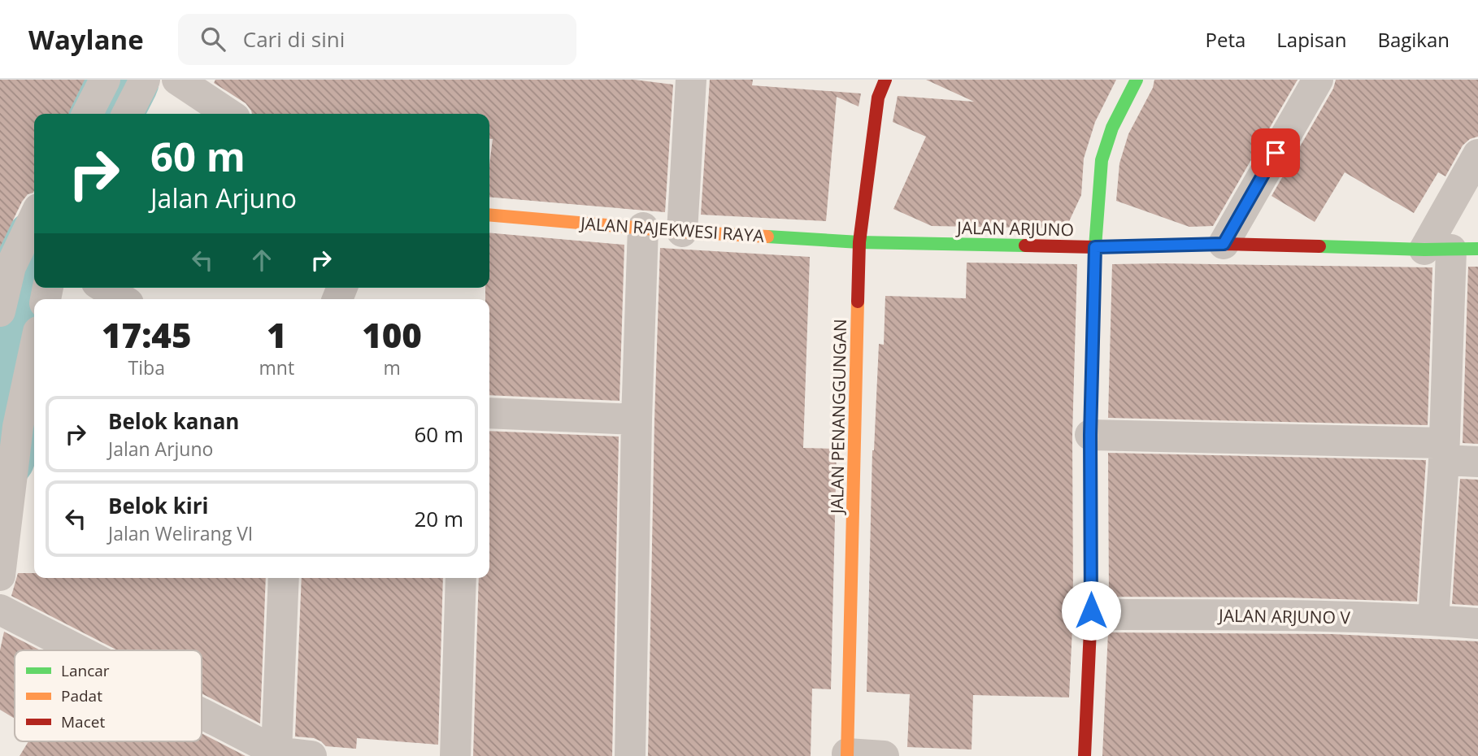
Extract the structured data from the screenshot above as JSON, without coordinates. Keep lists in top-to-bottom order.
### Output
{
  "streets": {
    "street": [
      "JALAN ARJUNO",
      "JALAN RAJEKWESI RAYA",
      "JALAN PENANGGUNGAN",
      "JALAN ARJUNO V"
    ]
  },
  "crossings": [
    ["JALAN ARJUNO", "JALAN RAJEKWESI RAYA"],
    ["JALAN ARJUNO", "JALAN PENANGGUNGAN"],
    ["JALAN RAJEKWESI RAYA", "JALAN PENANGGUNGAN"]
  ],
  "legend": ["Lancar", "Padat", "Macet"],
  "page": {
    "header": "Waylane",
    "search": "Cari di sini",
    "nav": ["Peta", "Lapisan", "Bagikan"],
    "turn": ["60 m", "Jalan Arjuno"],
    "eta": [
      "17:45",
      "Tiba",
      "1",
      "mnt",
      "100",
      "m"
    ],
    "list": [
      {
        "name": "Belok kanan",
        "note": "Jalan Arjuno",
        "value": "60 m"
      },
      {
        "name": "Belok kiri",
        "note": "Jalan Welirang VI",
        "value": "20 m"
      }
    ]
  }
}
